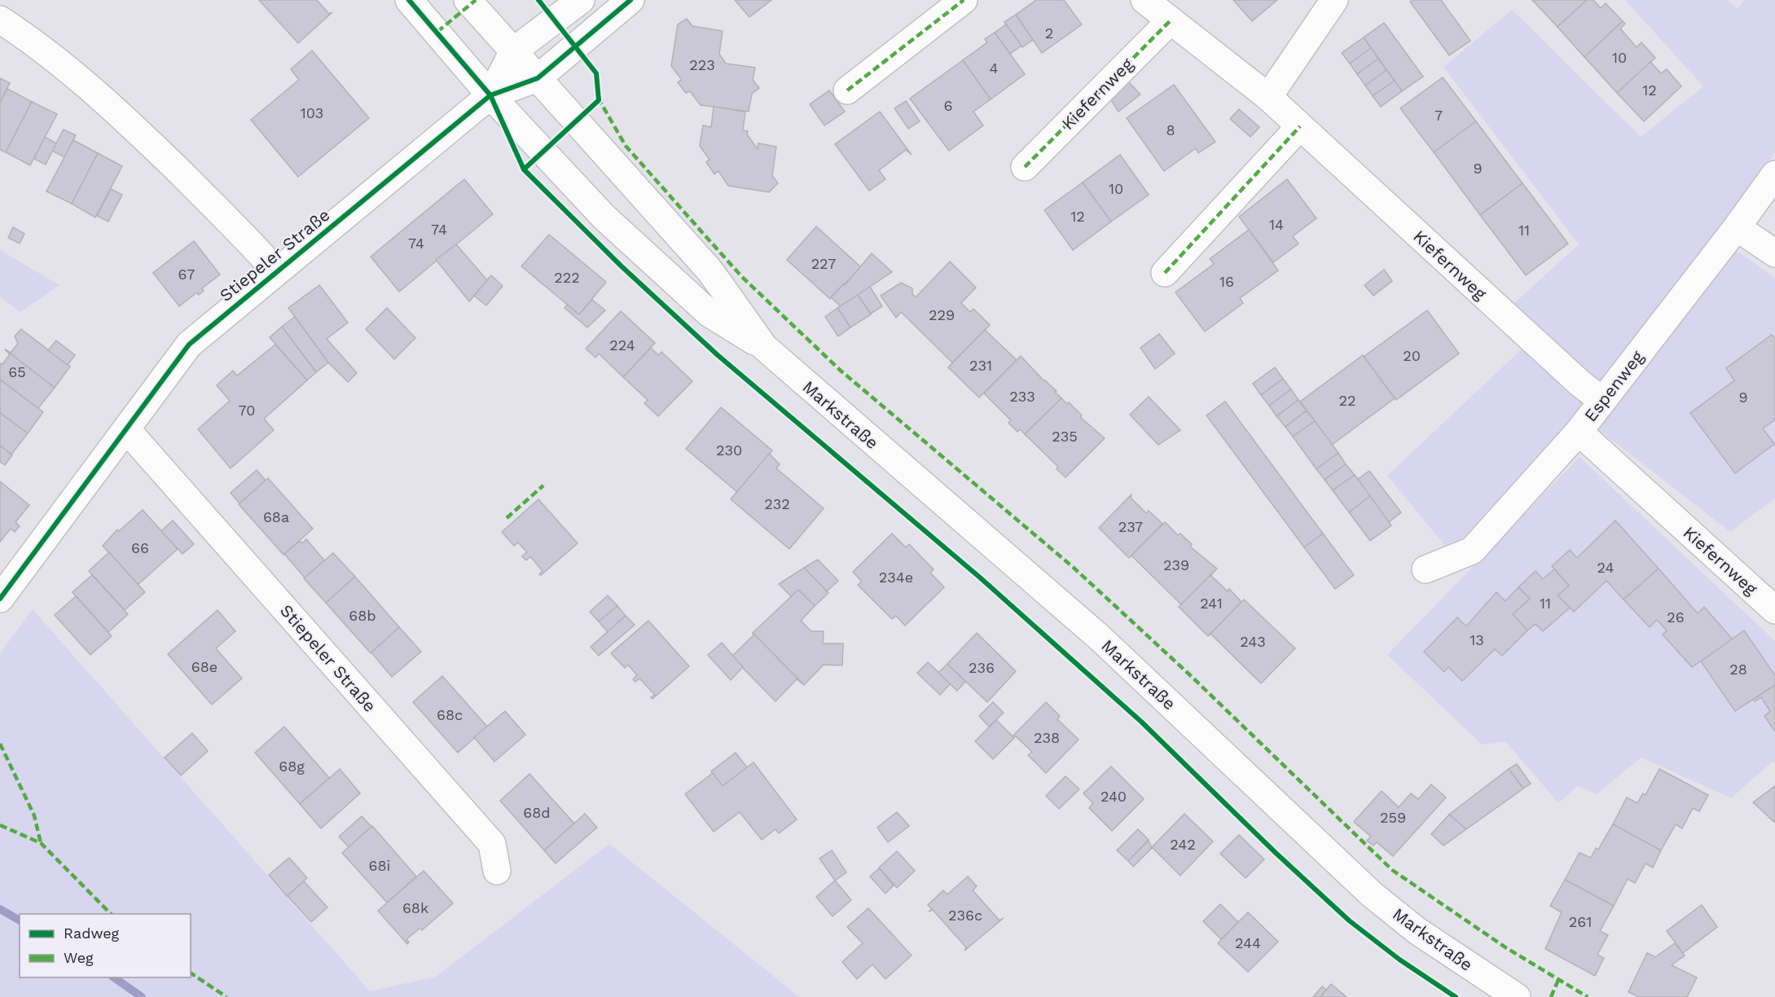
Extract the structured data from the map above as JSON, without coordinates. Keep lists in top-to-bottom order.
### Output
{
  "streets": {
    "street": [
      "Kiefernweg",
      "Stiepeler Straße",
      "Espenweg",
      "Markstraße"
    ]
  },
  "crossings": [
    ["Kiefernweg", "Espenweg"],
    ["Stiepeler Straße", "Markstraße"]
  ],
  "house_numbers": [
    "2",
    "10",
    "223",
    "4",
    "12",
    "6",
    "103",
    "7",
    "8",
    "9",
    "10",
    "12",
    "14",
    "74",
    "11",
    "74",
    "227",
    "67",
    "222",
    "16",
    "229",
    "224",
    "20",
    "231",
    "65",
    "233",
    "9",
    "22",
    "70",
    "235",
    "230",
    "232",
    "68a",
    "237",
    "66",
    "239",
    "24",
    "234e",
    "241",
    "11",
    "68b",
    "26",
    "13",
    "243",
    "68e",
    "236",
    "28",
    "68c",
    "238",
    "68g",
    "240",
    "68d",
    "259",
    "242",
    "68i",
    "68k",
    "236c",
    "261",
    "244"
  ],
  "legend": ["Radweg", "Weg"]
}
